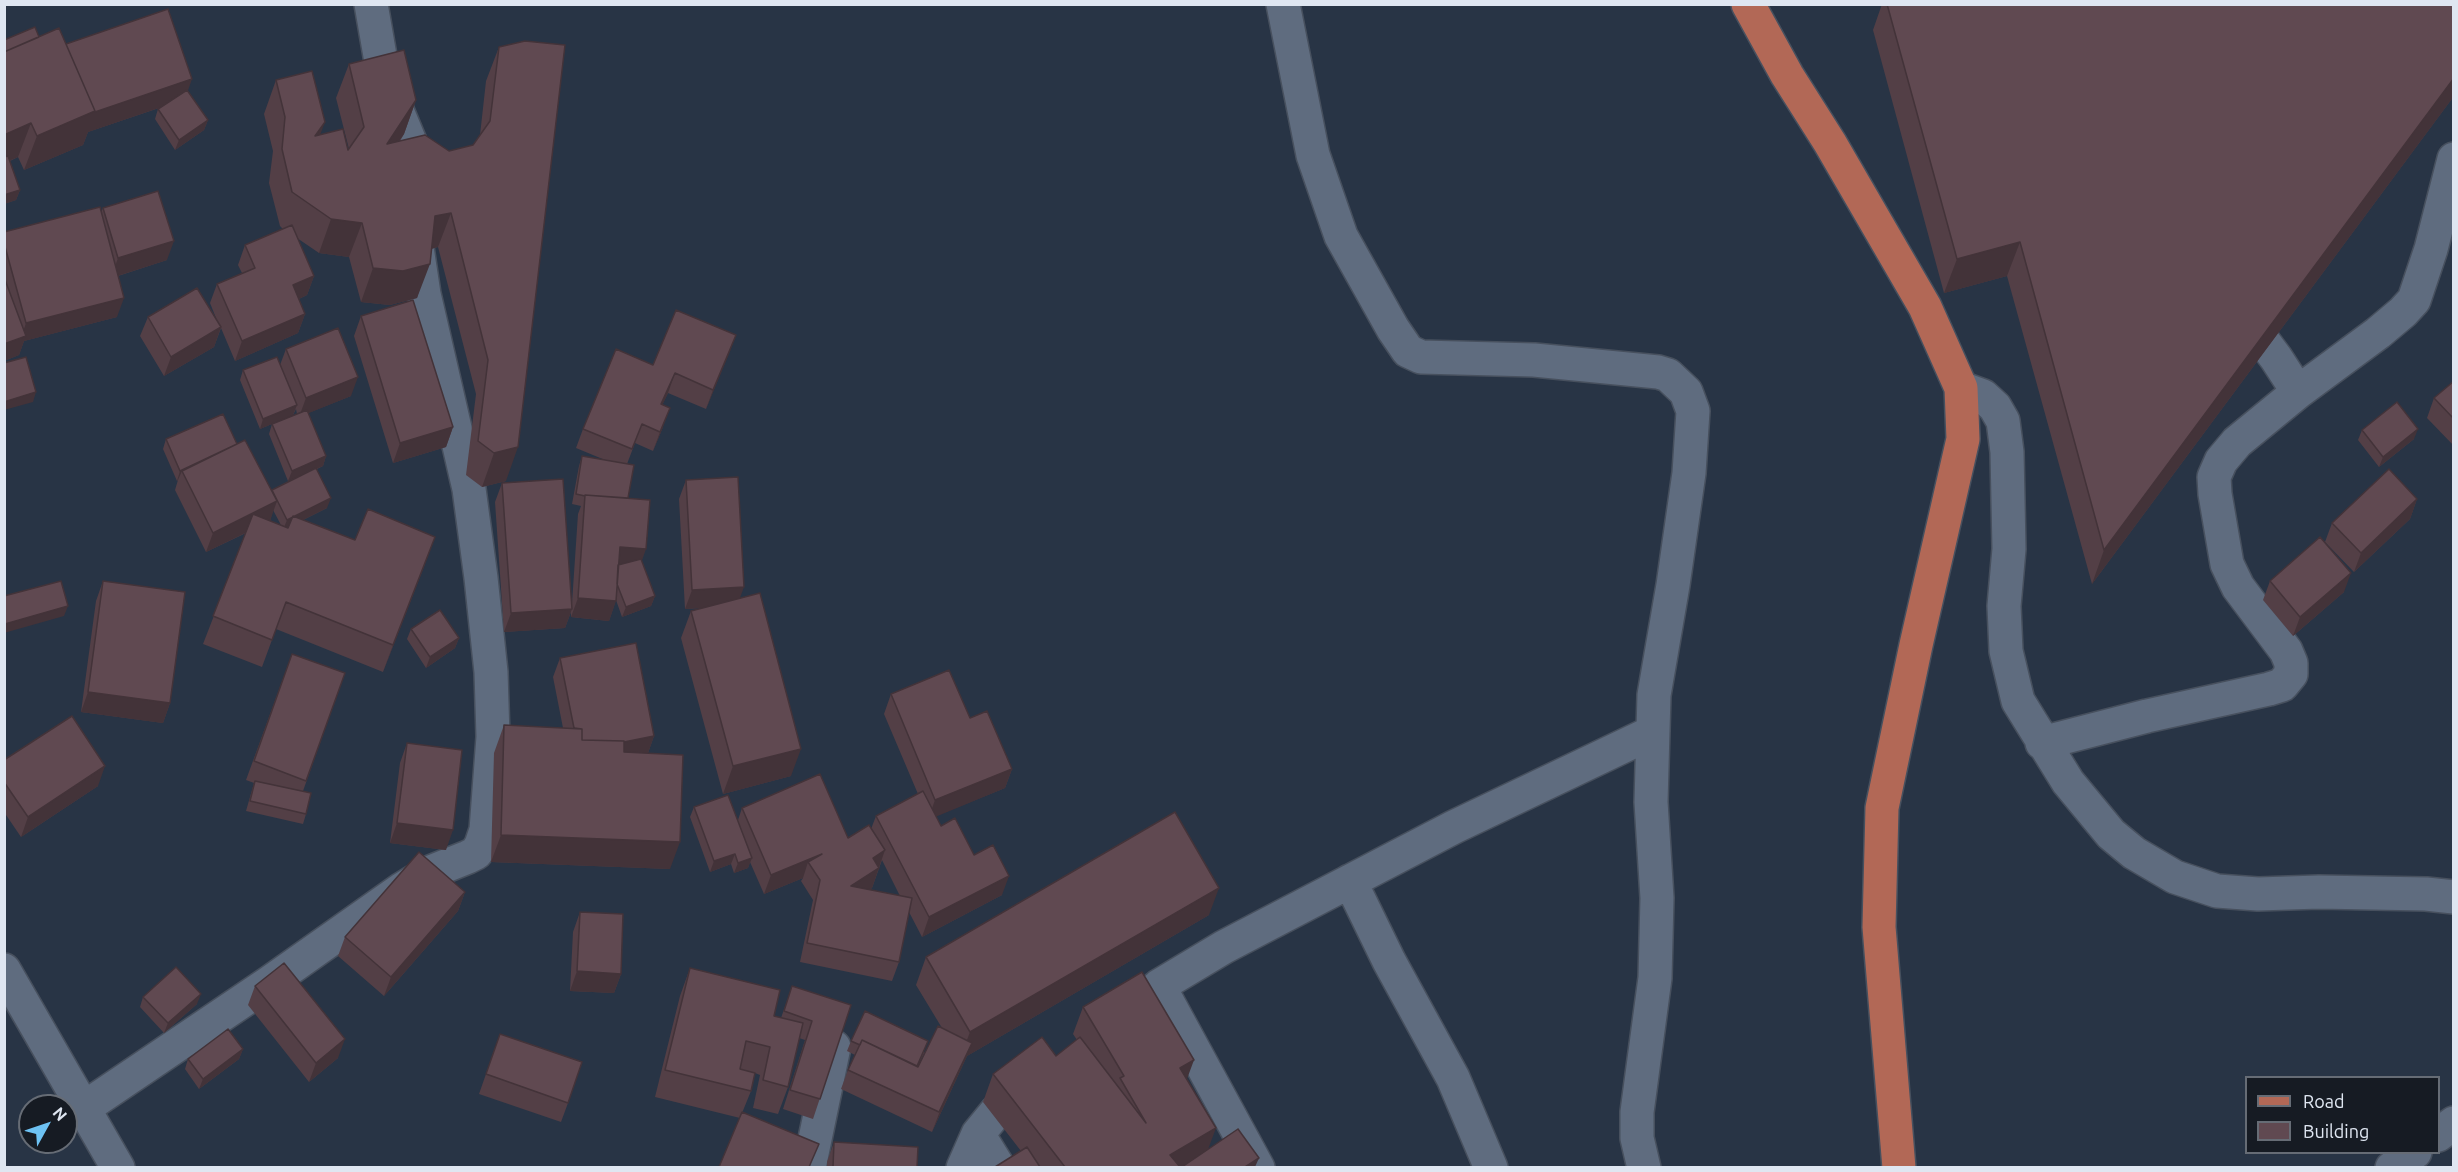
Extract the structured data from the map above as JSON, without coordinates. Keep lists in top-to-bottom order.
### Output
{
  "legend": ["Road", "Building"],
  "north": "top right"
}
